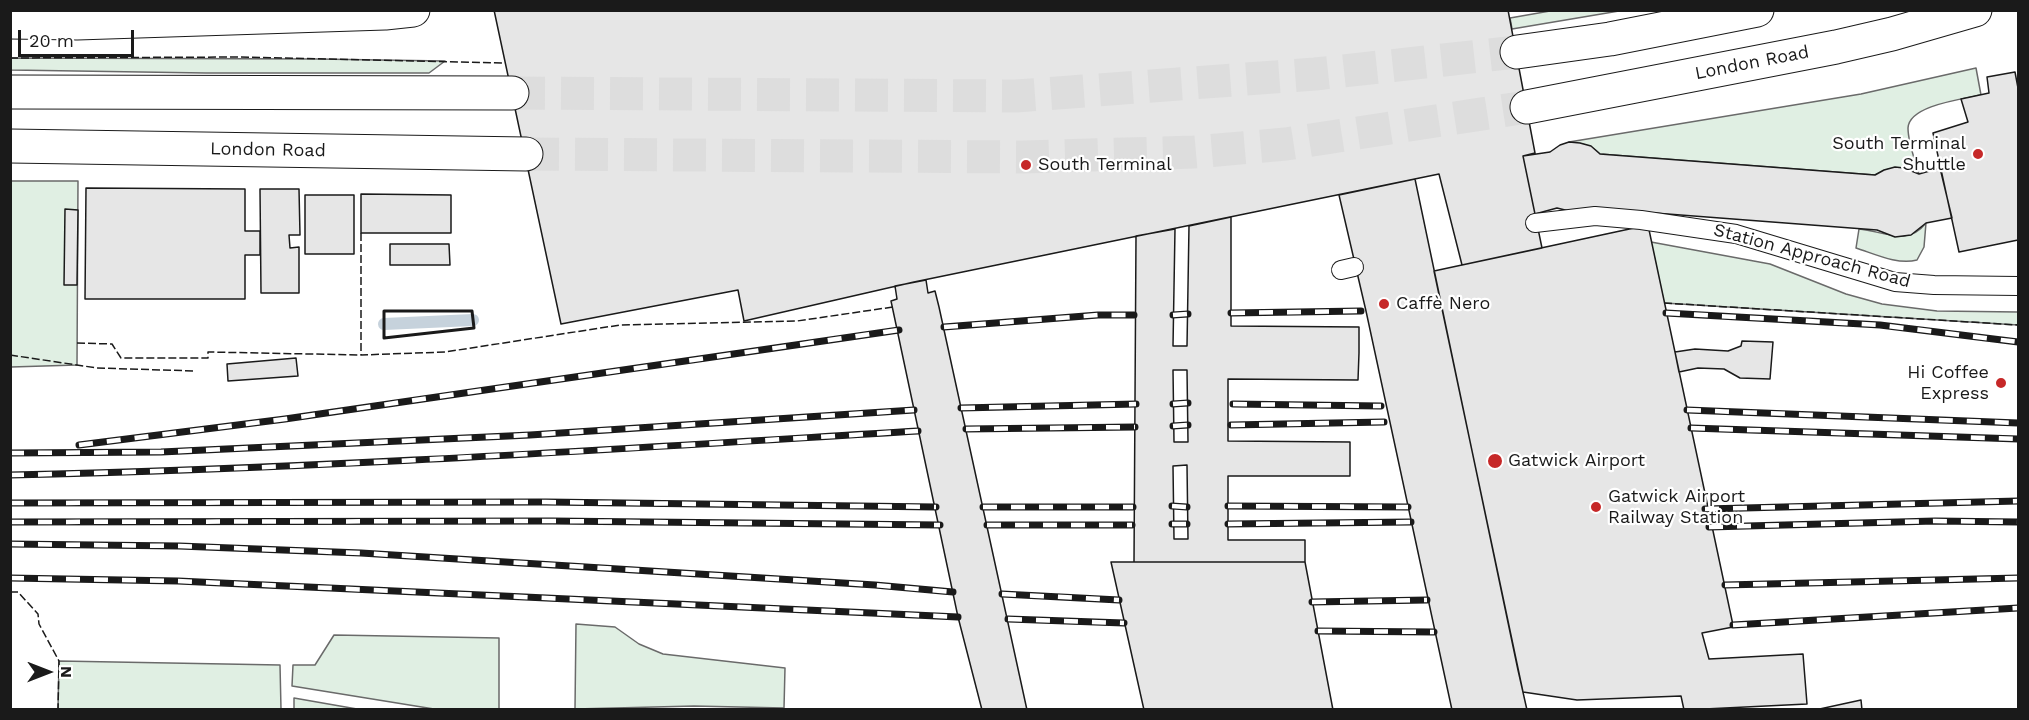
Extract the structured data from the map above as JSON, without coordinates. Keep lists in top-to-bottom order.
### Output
{
  "streets": {
    "main road": ["London Road"],
    "lane": ["Station Approach Road"]
  },
  "places": [
    "South Terminal Shuttle",
    "South Terminal",
    "Caffè Nero",
    "Hi Coffee Express",
    "Gatwick Airport",
    "Gatwick Airport Railway Station"
  ],
  "scale_bar": "20 m",
  "north": "right"
}
